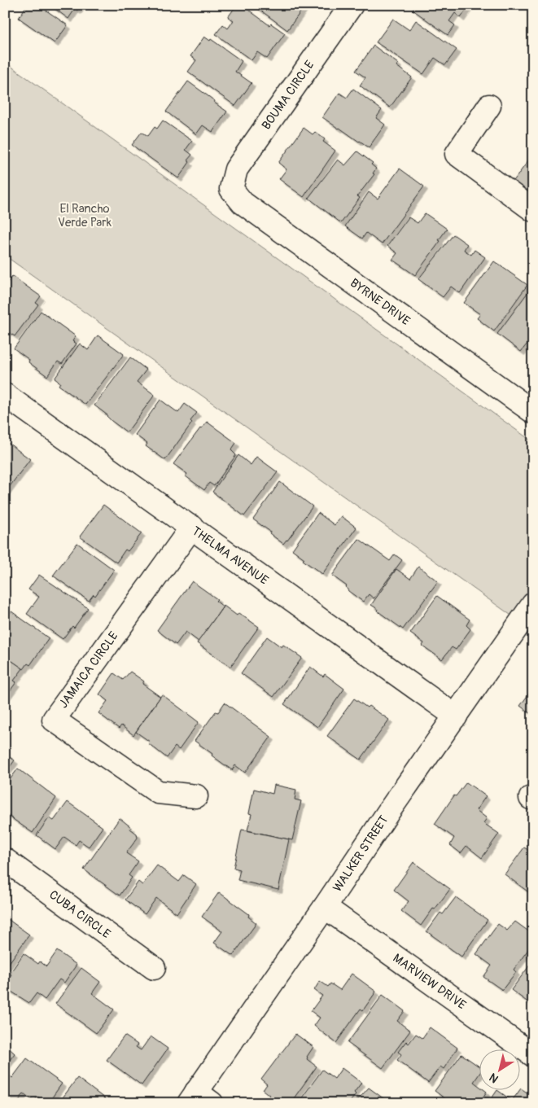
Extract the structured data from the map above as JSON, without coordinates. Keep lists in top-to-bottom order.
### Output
{
  "streets": {
    "street": [
      "BOUMA CIRCLE",
      "BYRNE DRIVE",
      "THELMA AVENUE",
      "JAMAICA CIRCLE",
      "WALKER STREET",
      "CUBA CIRCLE",
      "MARVIEW DRIVE"
    ]
  },
  "crossings": [
    ["BOUMA CIRCLE", "BYRNE DRIVE"],
    ["THELMA AVENUE", "JAMAICA CIRCLE"],
    ["THELMA AVENUE", "WALKER STREET"],
    ["WALKER STREET", "MARVIEW DRIVE"]
  ],
  "parks": ["El Rancho Verde Park"],
  "north": "bottom left"
}
